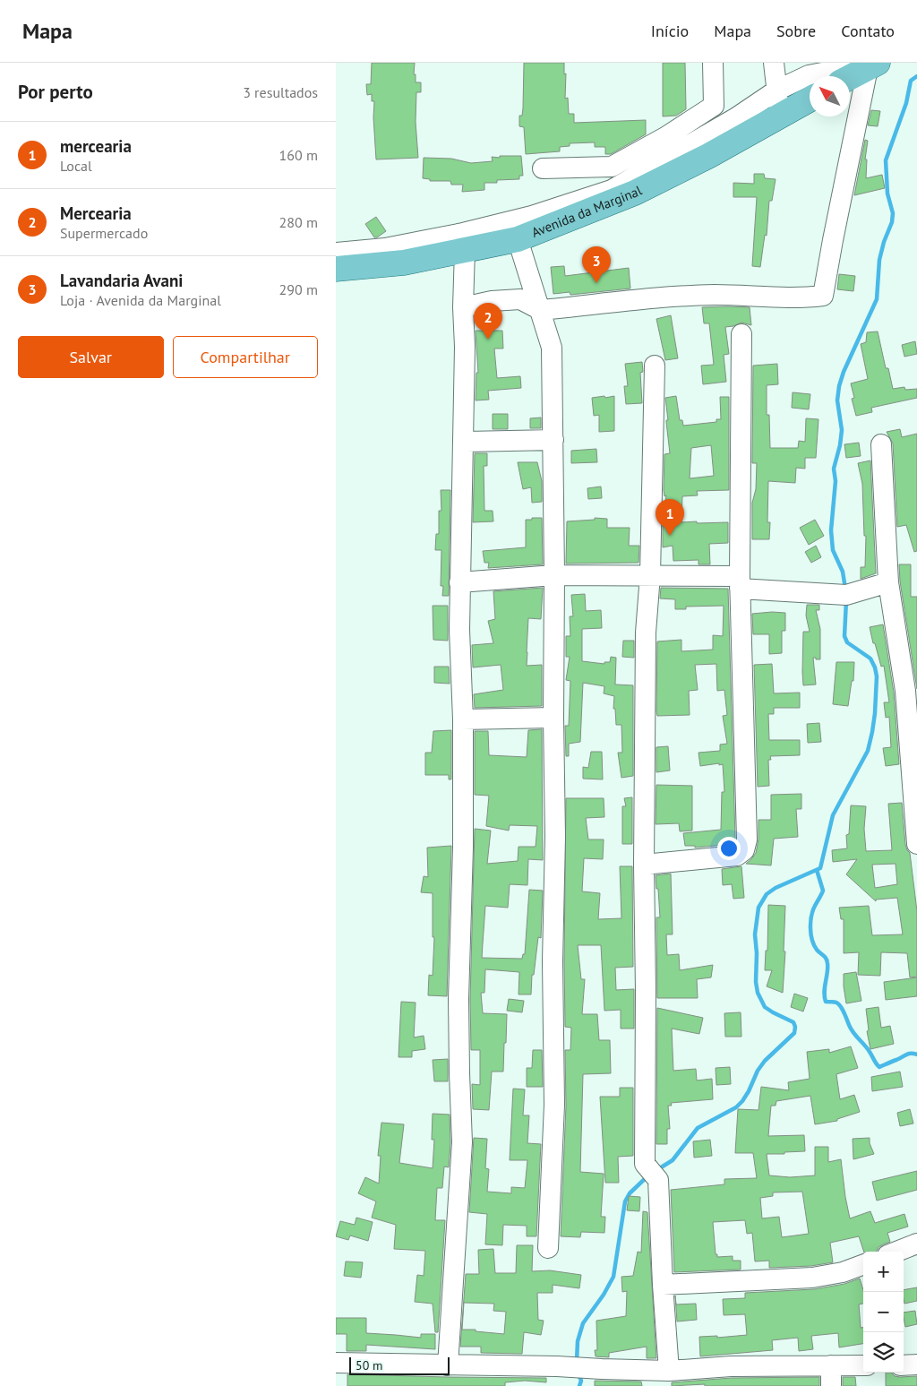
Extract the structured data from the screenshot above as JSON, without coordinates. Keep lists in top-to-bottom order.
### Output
{
  "streets": {
    "main road": ["Avenida da Marginal"]
  },
  "scale_bar": "50 m",
  "north": "top left",
  "page": {
    "header": "Mapa",
    "nav": [
      "Início",
      "Mapa",
      "Sobre",
      "Contato"
    ],
    "heading": ["Por perto", "3 resultados"],
    "list": [
      {
        "mark": "1",
        "name": "mercearia",
        "note": "Local",
        "value": "160 m"
      },
      {
        "mark": "2",
        "name": "Mercearia",
        "note": "Supermercado",
        "value": "280 m"
      },
      {
        "mark": "3",
        "name": "Lavandaria Avani",
        "note": "Loja · Avenida da Marginal",
        "value": "290 m"
      }
    ],
    "pins": ["3", "2", "1"],
    "buttons": ["Salvar", "Compartilhar"],
    "map_buttons": ["+", "−"],
    "scale": "50 m"
  }
}
